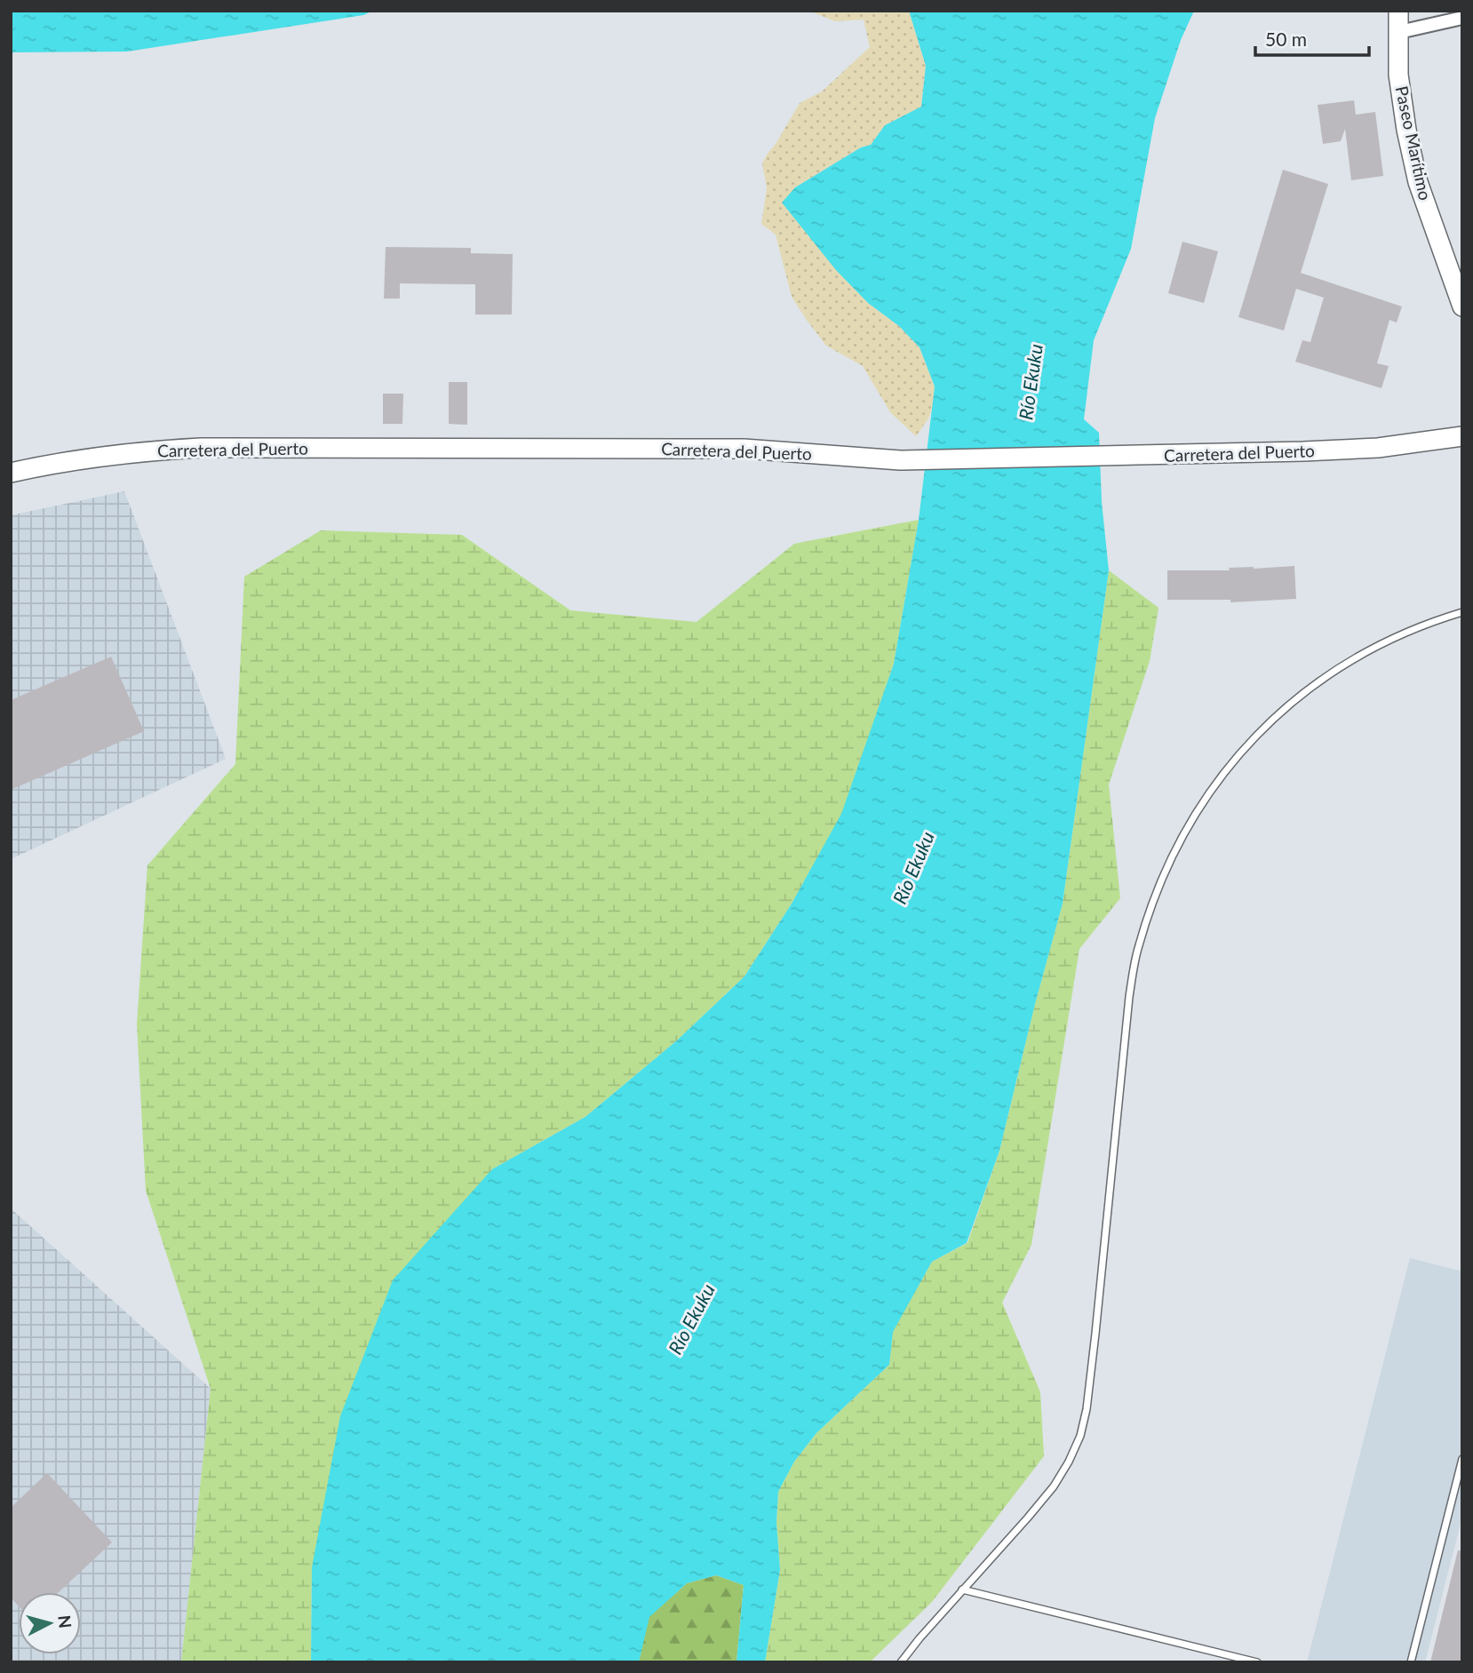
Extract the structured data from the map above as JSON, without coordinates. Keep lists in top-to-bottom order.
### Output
{
  "streets": {
    "main road": ["Paseo Marítimo", "Carretera del Puerto"]
  },
  "water": ["Río Ekuku"],
  "scale_bar": "50 m",
  "north": "right"
}
